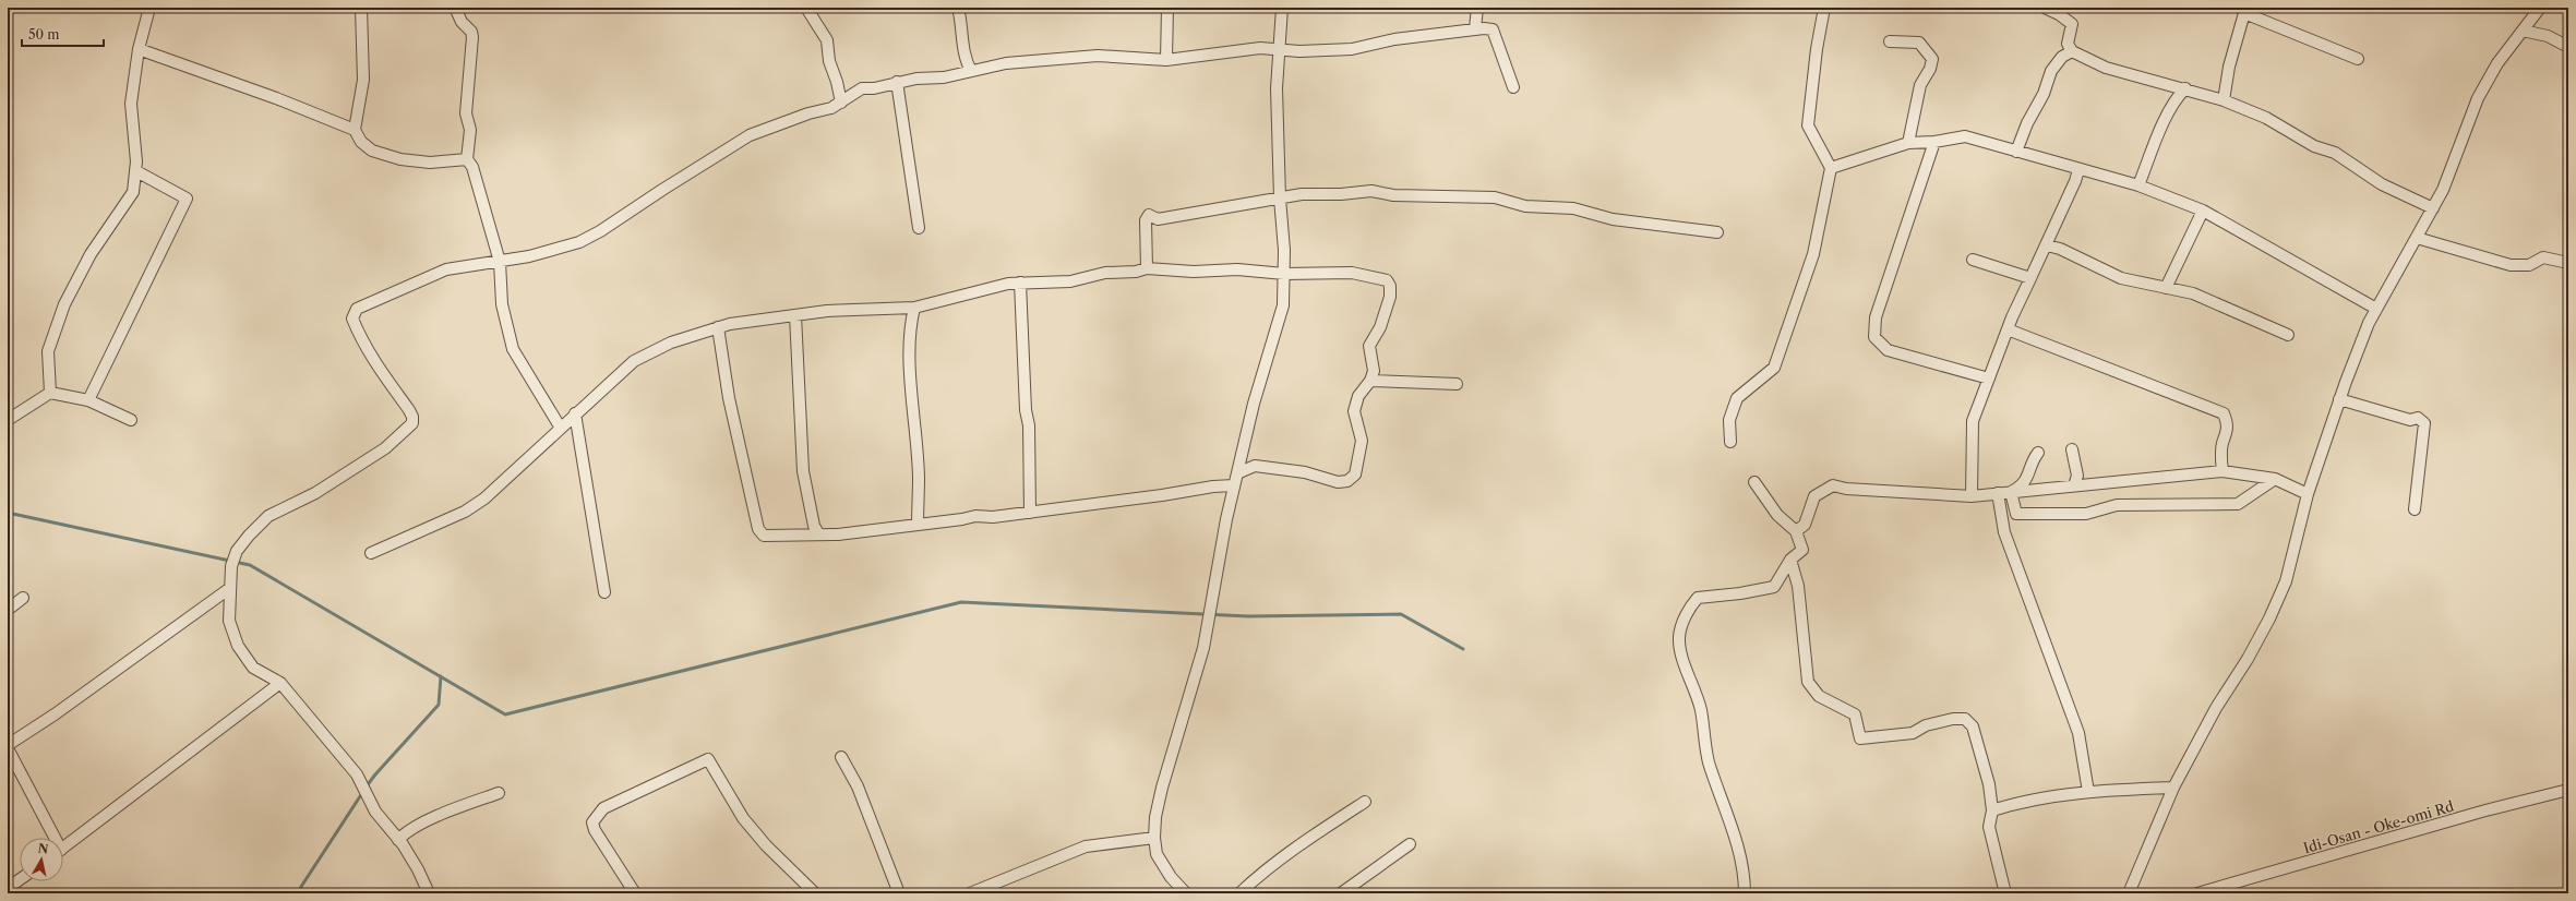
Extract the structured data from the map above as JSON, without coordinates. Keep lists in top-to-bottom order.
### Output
{
  "streets": {
    "street": ["Idi-Osan - Oke-omi Rd"]
  },
  "scale_bar": "50 m",
  "north": "top"
}
